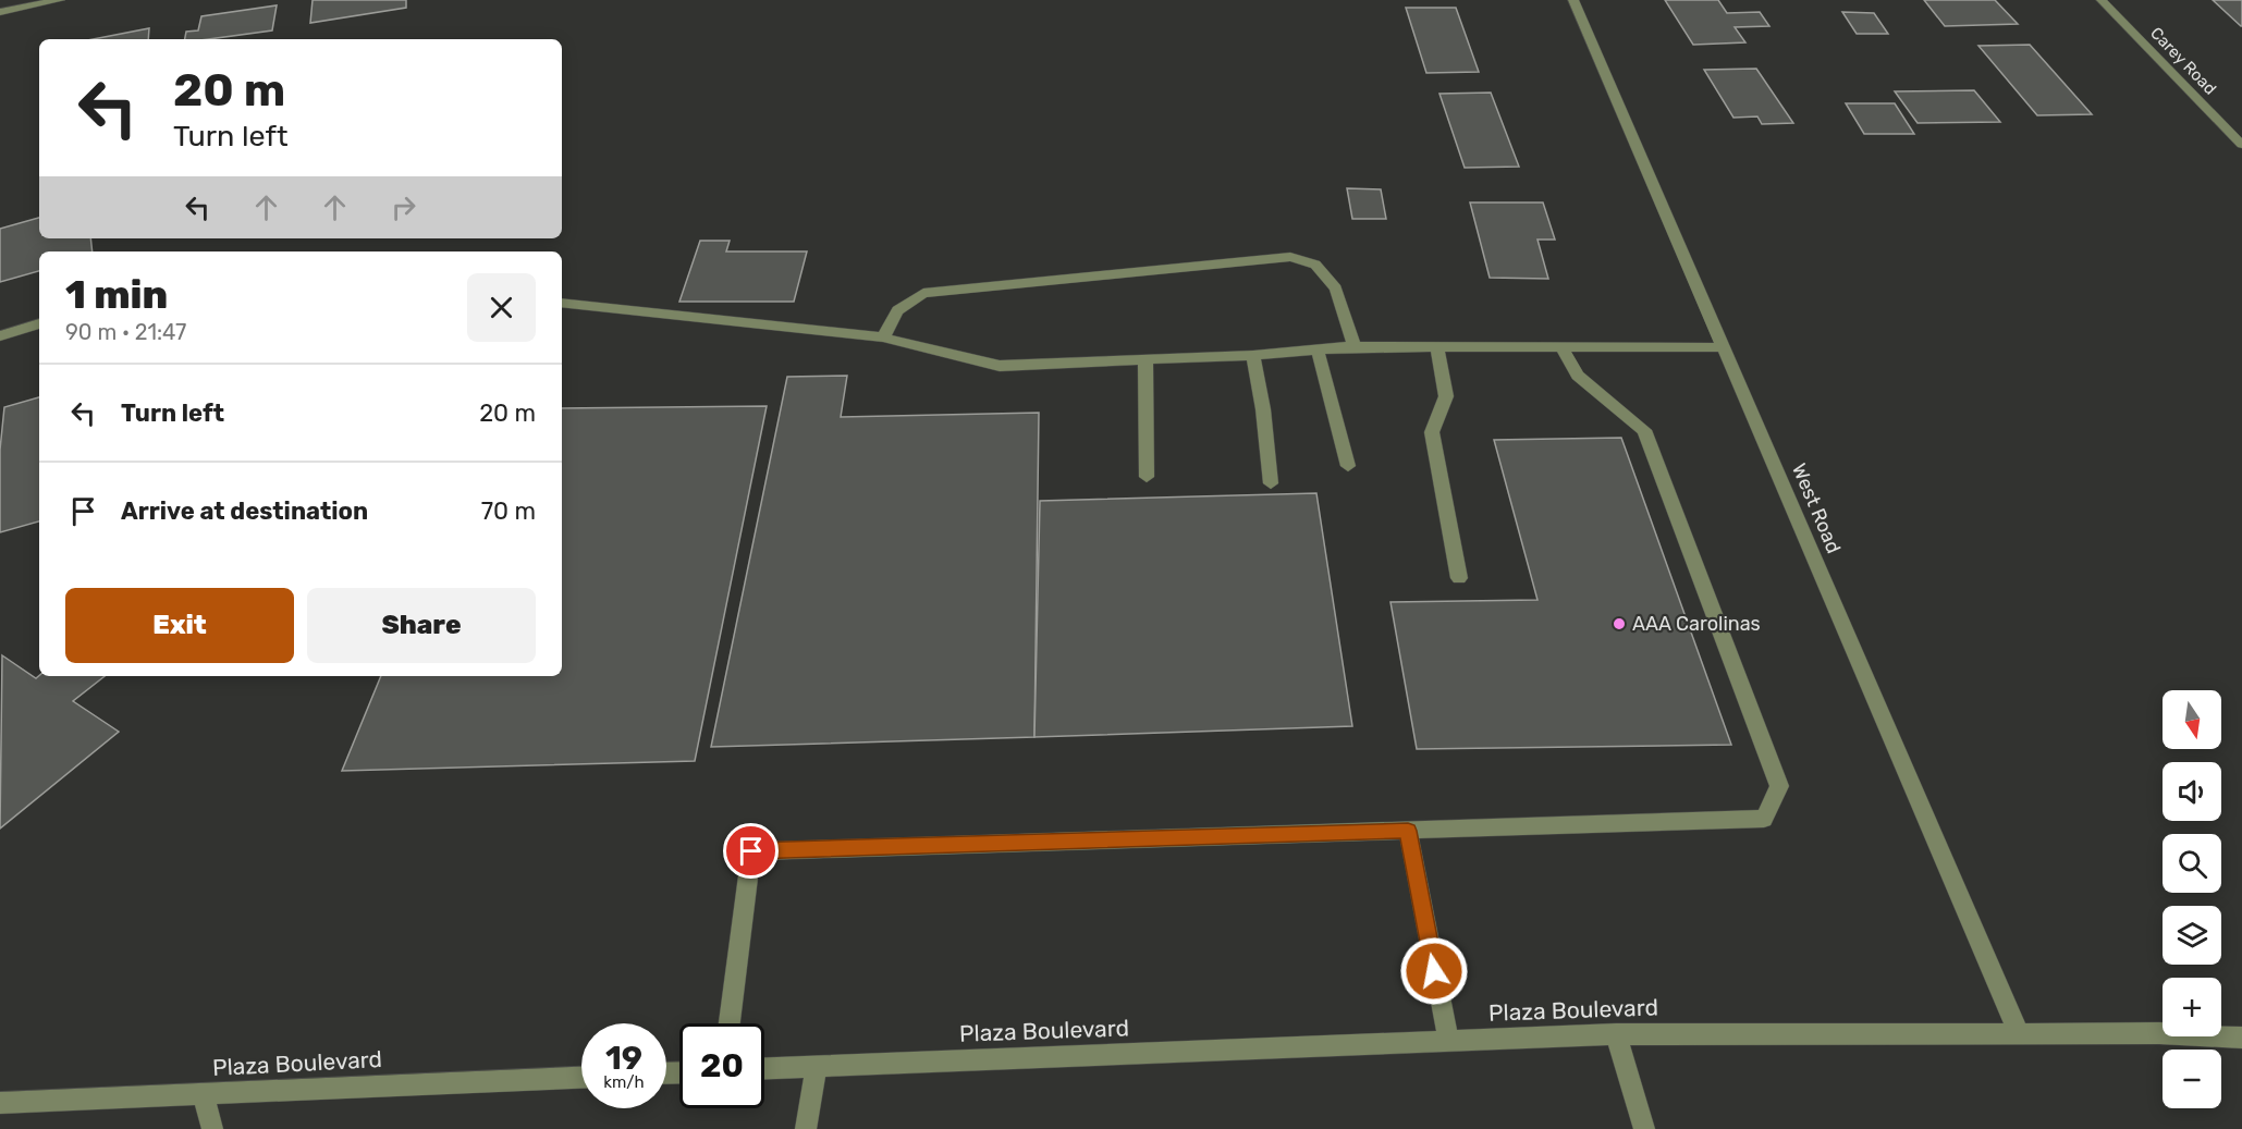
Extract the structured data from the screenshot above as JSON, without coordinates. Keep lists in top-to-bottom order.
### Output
{
  "streets": {
    "street": ["Carey Road", "West Road", "Plaza Boulevard"]
  },
  "crossings": [
    ["West Road", "Plaza Boulevard"]
  ],
  "places": ["AAA Carolinas"],
  "north": "bottom",
  "page": {
    "turn": ["20 m", "Turn left"],
    "heading": ["1 min", "90 m · 21:47"],
    "list": [
      {
        "name": "Turn left",
        "value": "20 m"
      },
      {
        "name": "Arrive at destination",
        "value": "70 m"
      }
    ],
    "buttons": ["Exit", "Share"],
    "map_buttons": ["+", "−"],
    "speed": "19 km/h",
    "limit": "20"
  }
}
